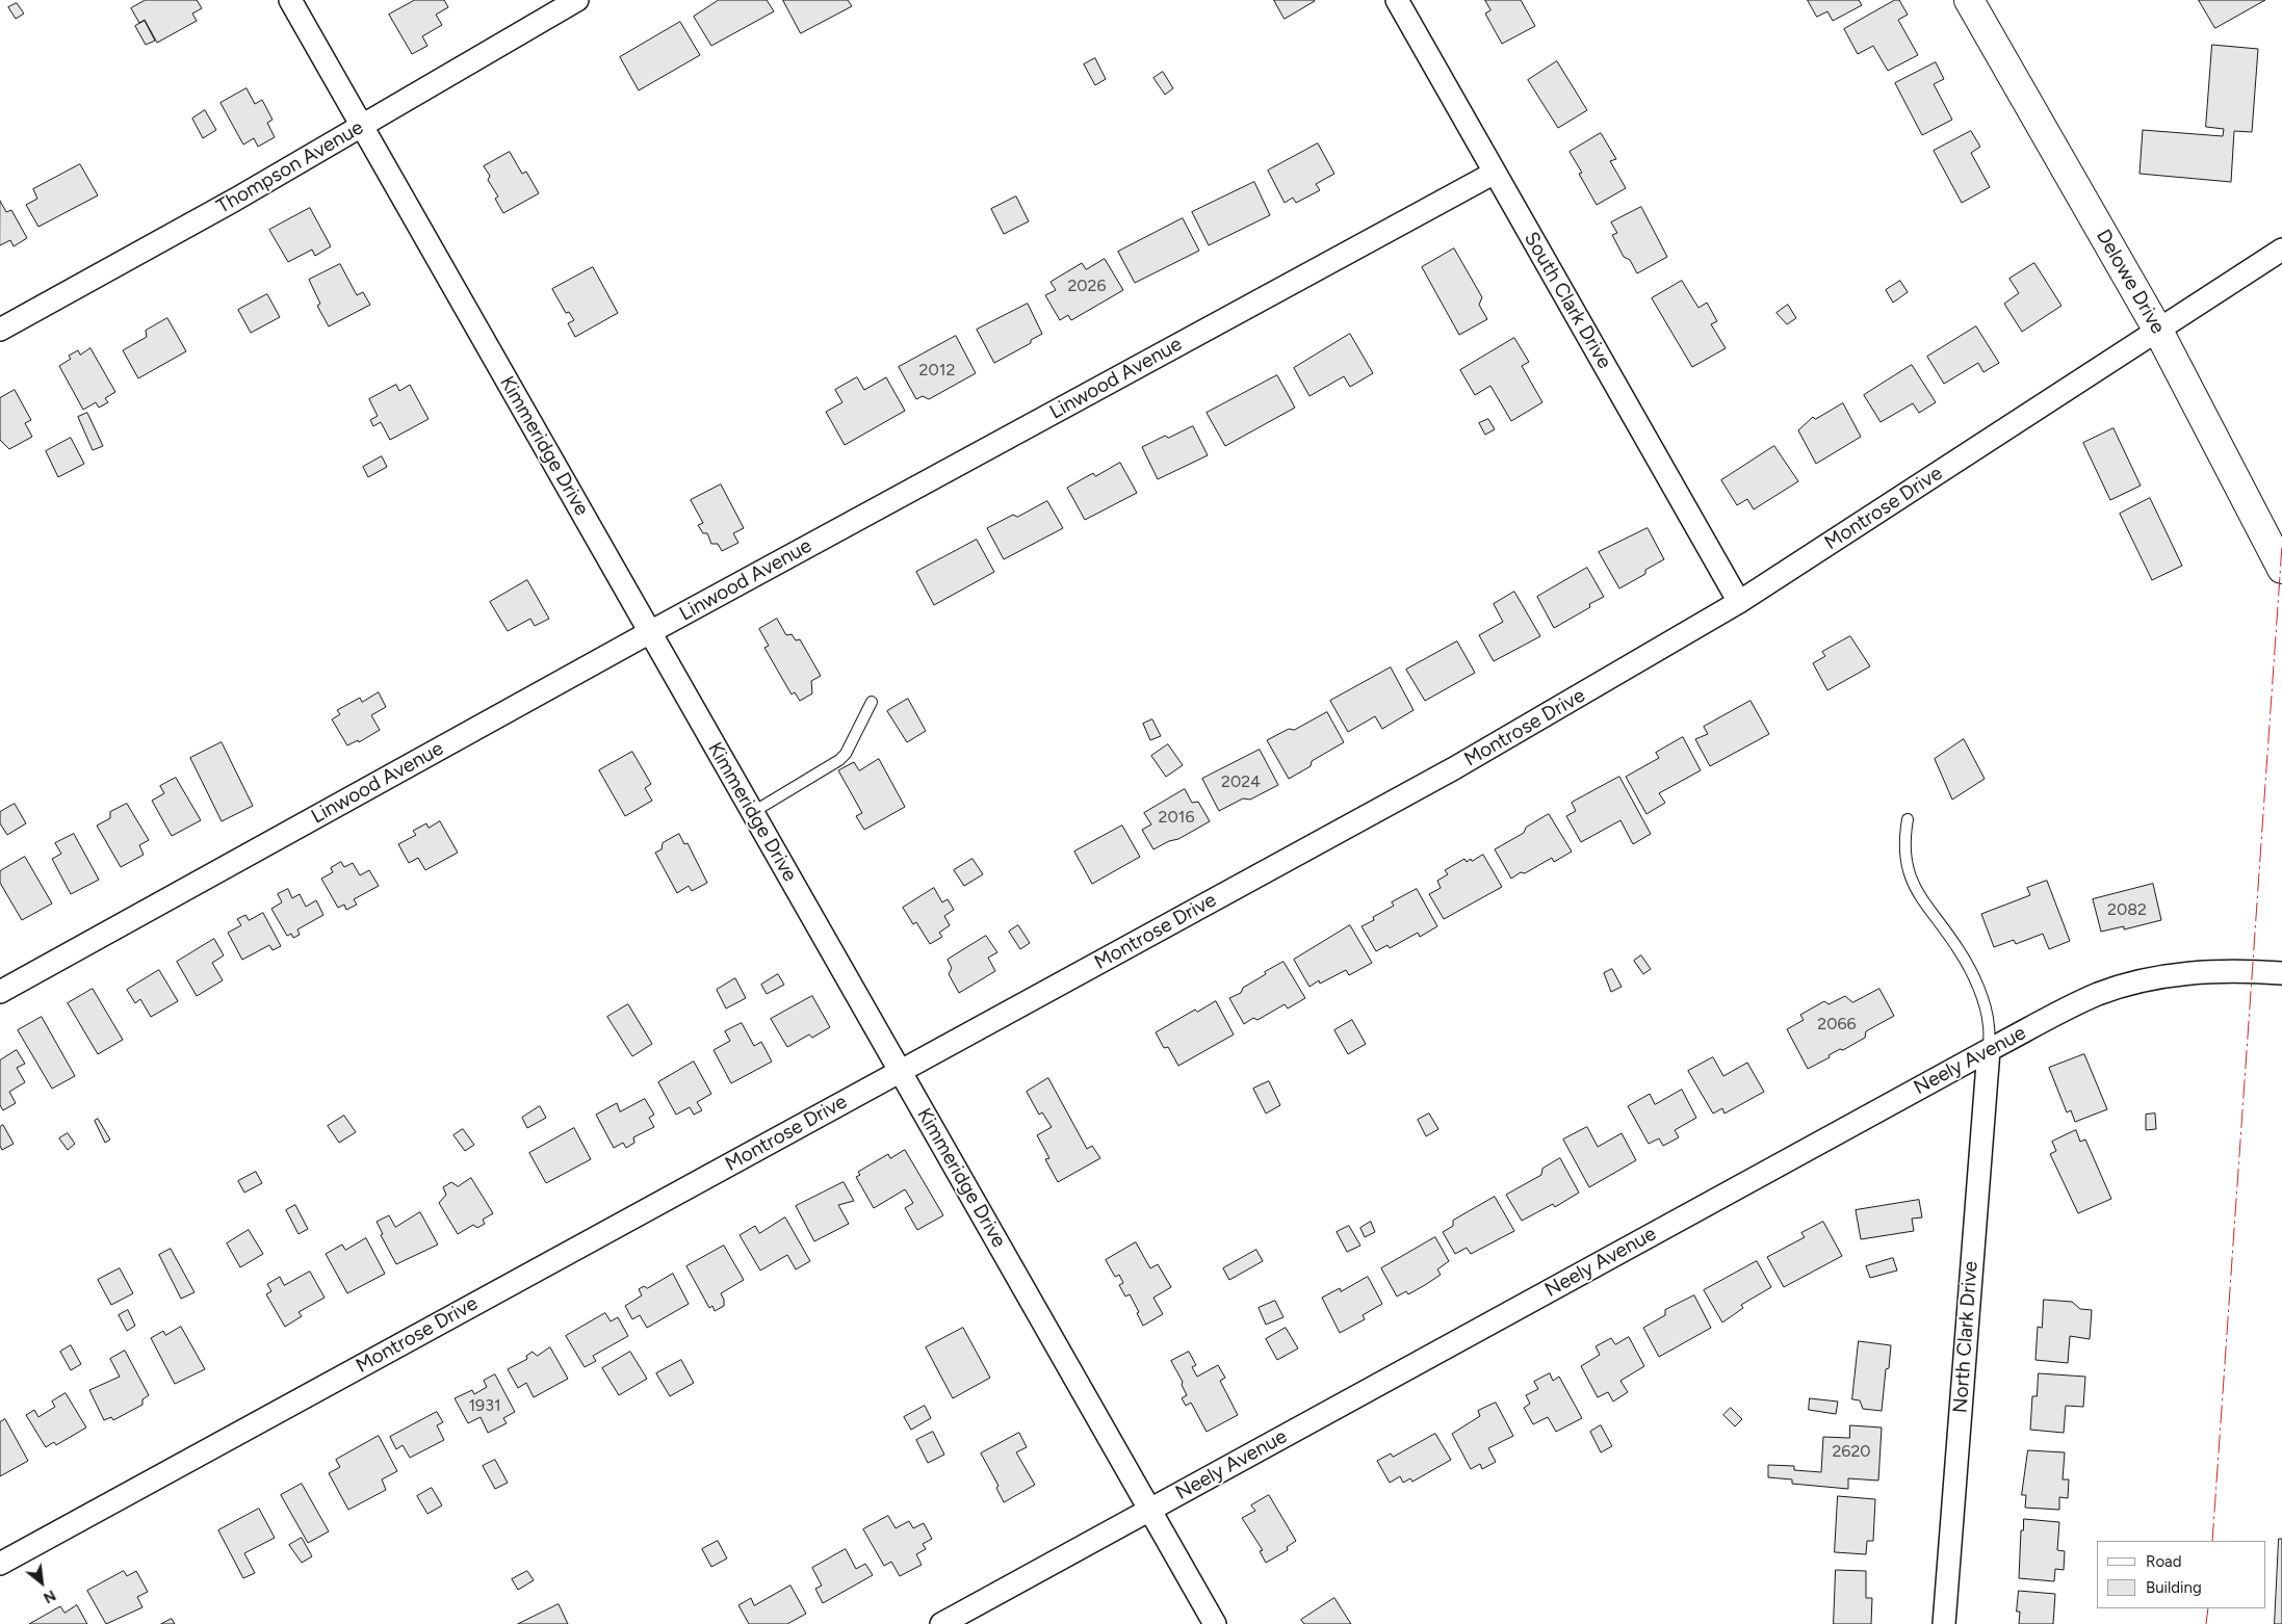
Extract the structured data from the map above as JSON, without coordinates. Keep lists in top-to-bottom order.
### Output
{
  "streets": {
    "street": [
      "Thompson Avenue",
      "Delowe Drive",
      "South Clark Drive",
      "Linwood Avenue",
      "Kimmeridge Drive",
      "Montrose Drive",
      "Neely Avenue",
      "North Clark Drive"
    ]
  },
  "crossings": [
    ["Thompson Avenue", "Kimmeridge Drive"],
    ["Delowe Drive", "Montrose Drive"],
    ["South Clark Drive", "Linwood Avenue"],
    ["South Clark Drive", "Montrose Drive"],
    ["Linwood Avenue", "Kimmeridge Drive"],
    ["Kimmeridge Drive", "Montrose Drive"],
    ["Kimmeridge Drive", "Neely Avenue"],
    ["Neely Avenue", "North Clark Drive"]
  ],
  "house_numbers": [
    "2026",
    "2012",
    "2024",
    "2016",
    "2082",
    "2066",
    "1931",
    "2620"
  ],
  "legend": ["Road", "Building"],
  "north": "bottom right"
}
